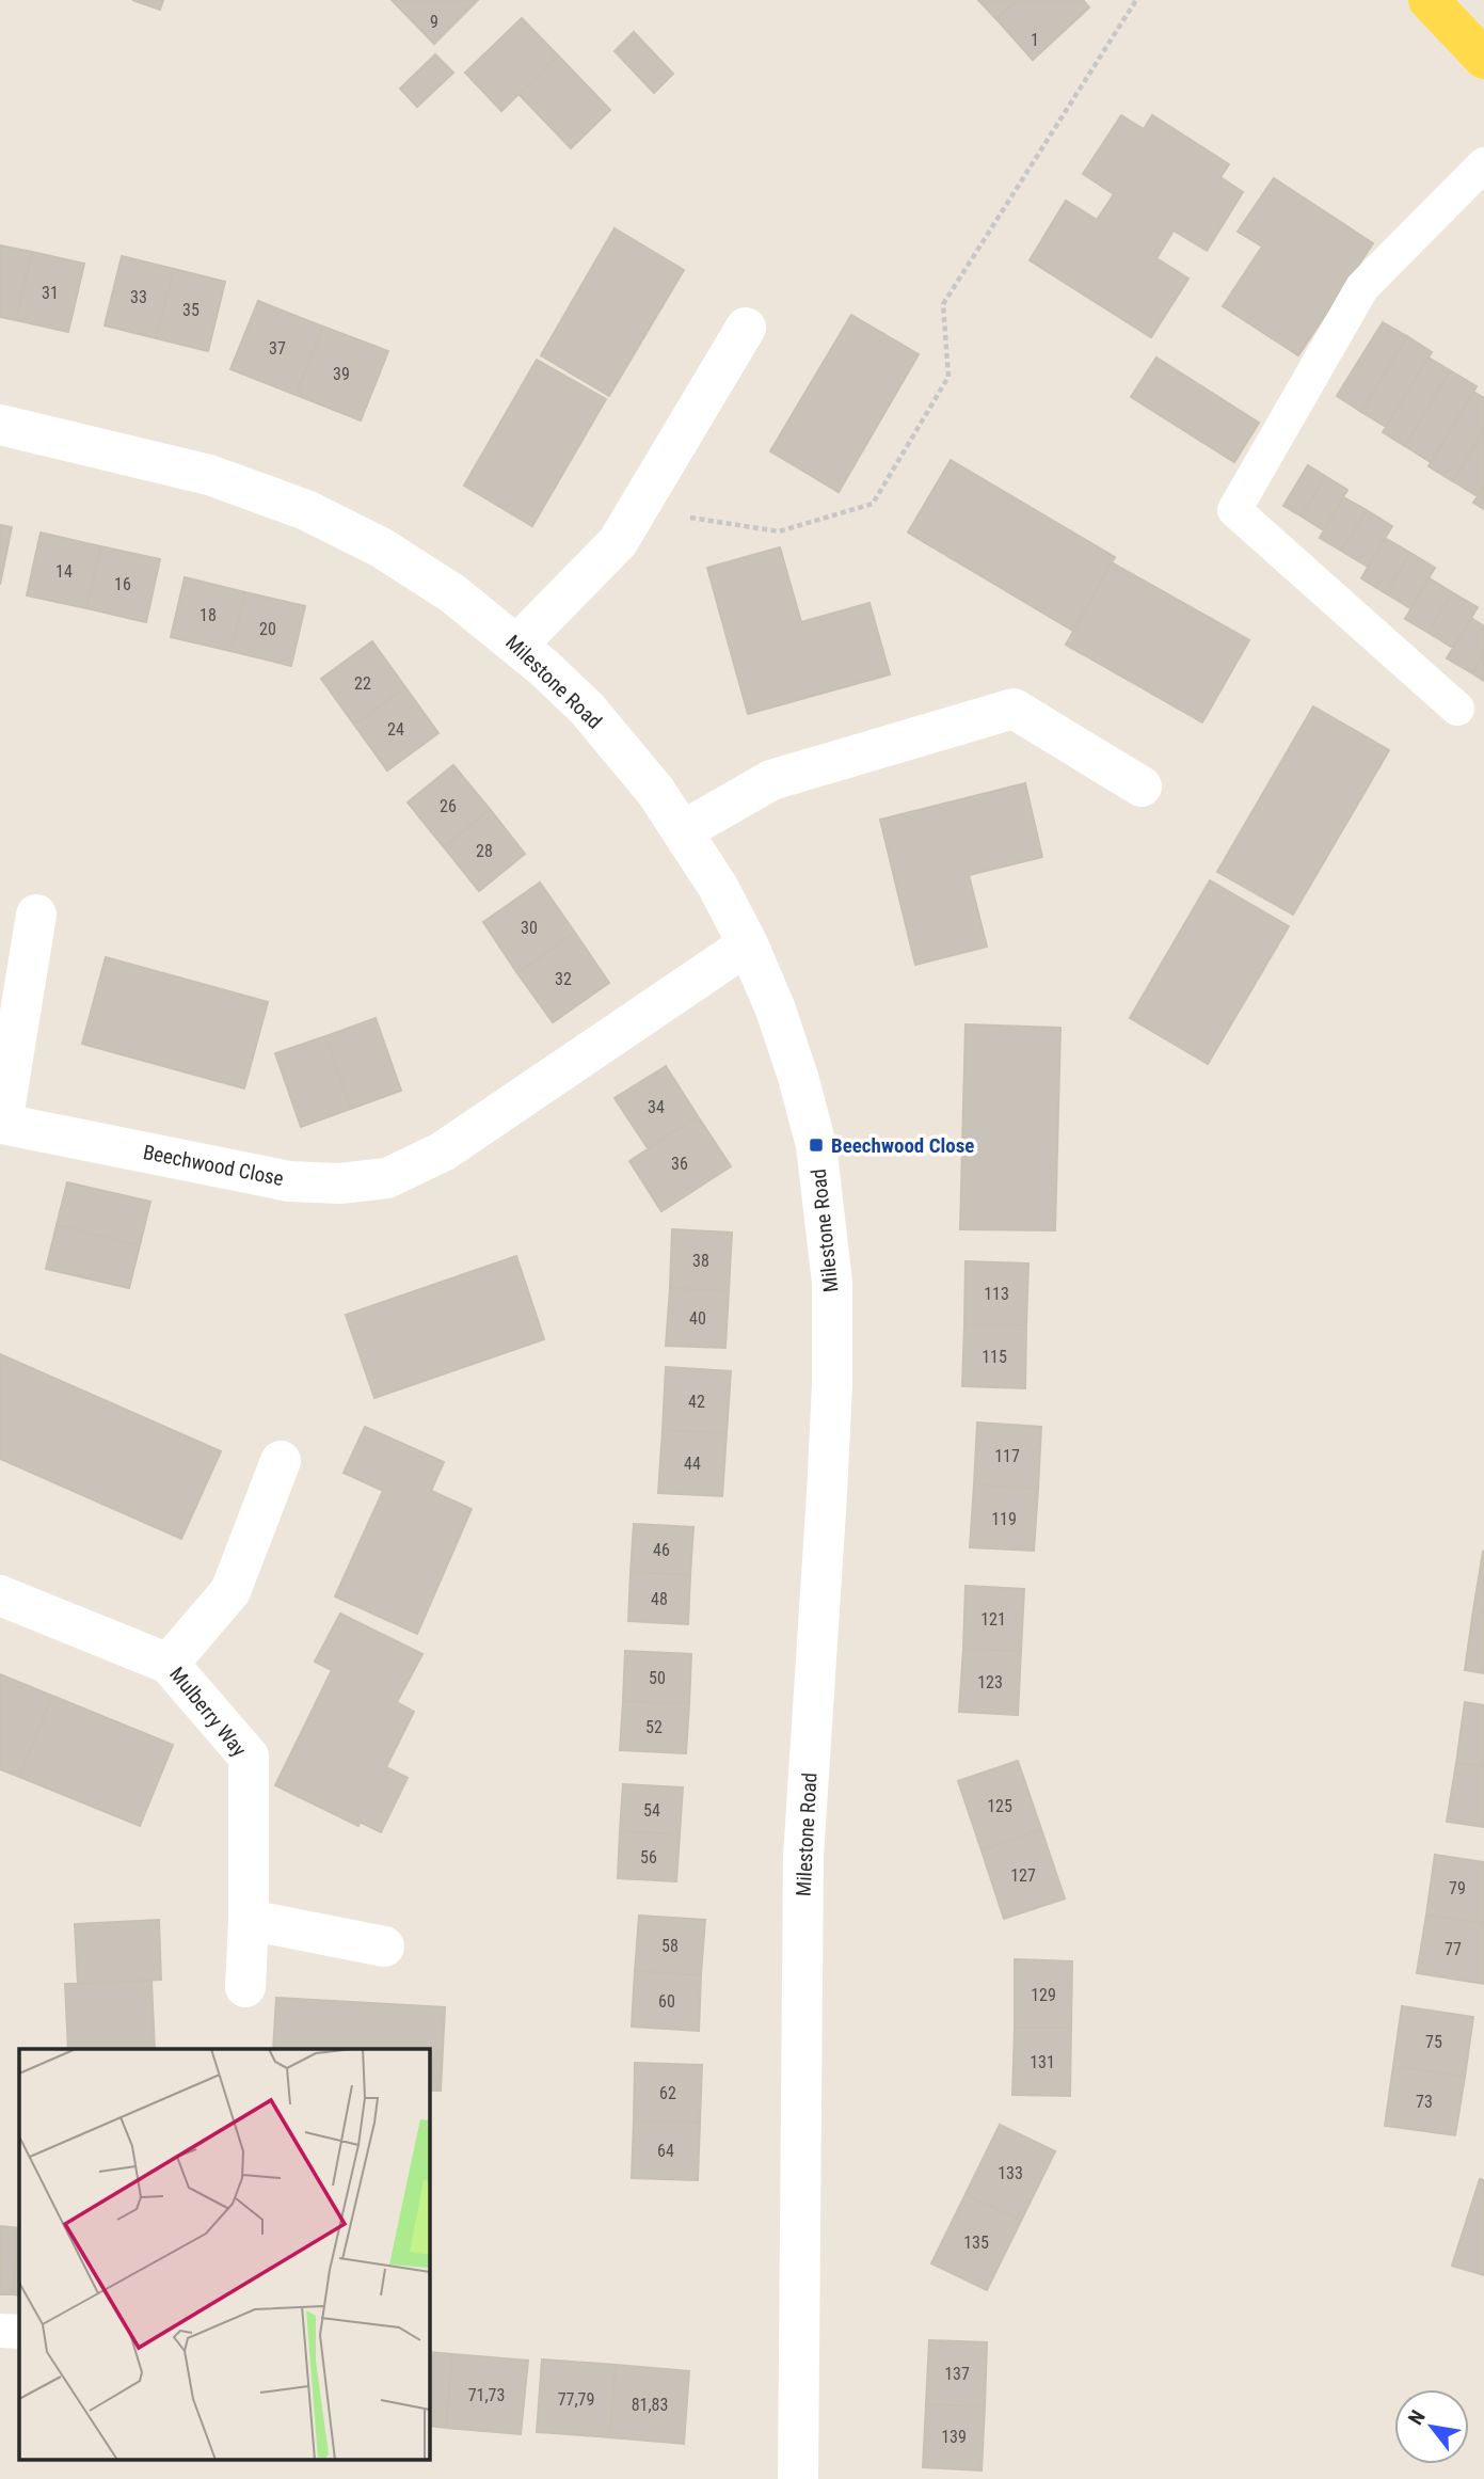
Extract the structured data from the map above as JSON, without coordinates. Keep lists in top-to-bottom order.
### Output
{
  "streets": {
    "street": ["Milestone Road", "Beechwood Close", "Mulberry Way"]
  },
  "crossings": [
    ["Milestone Road", "Beechwood Close"]
  ],
  "places": {
    "transit": ["Beechwood Close"]
  },
  "house_numbers": [
    "9",
    "1",
    "31",
    "33",
    "35",
    "37",
    "39",
    "14",
    "16",
    "18",
    "20",
    "22",
    "24",
    "26",
    "28",
    "30",
    "32",
    "34",
    "36",
    "38",
    "113",
    "40",
    "115",
    "42",
    "117",
    "44",
    "119",
    "46",
    "48",
    "121",
    "50",
    "123",
    "52",
    "125",
    "54",
    "56",
    "127",
    "79",
    "58",
    "77",
    "129",
    "60",
    "75",
    "131",
    "62",
    "73",
    "64",
    "133",
    "135",
    "137",
    "71,73",
    "77,79",
    "81,83",
    "139"
  ],
  "north": "top left"
}
